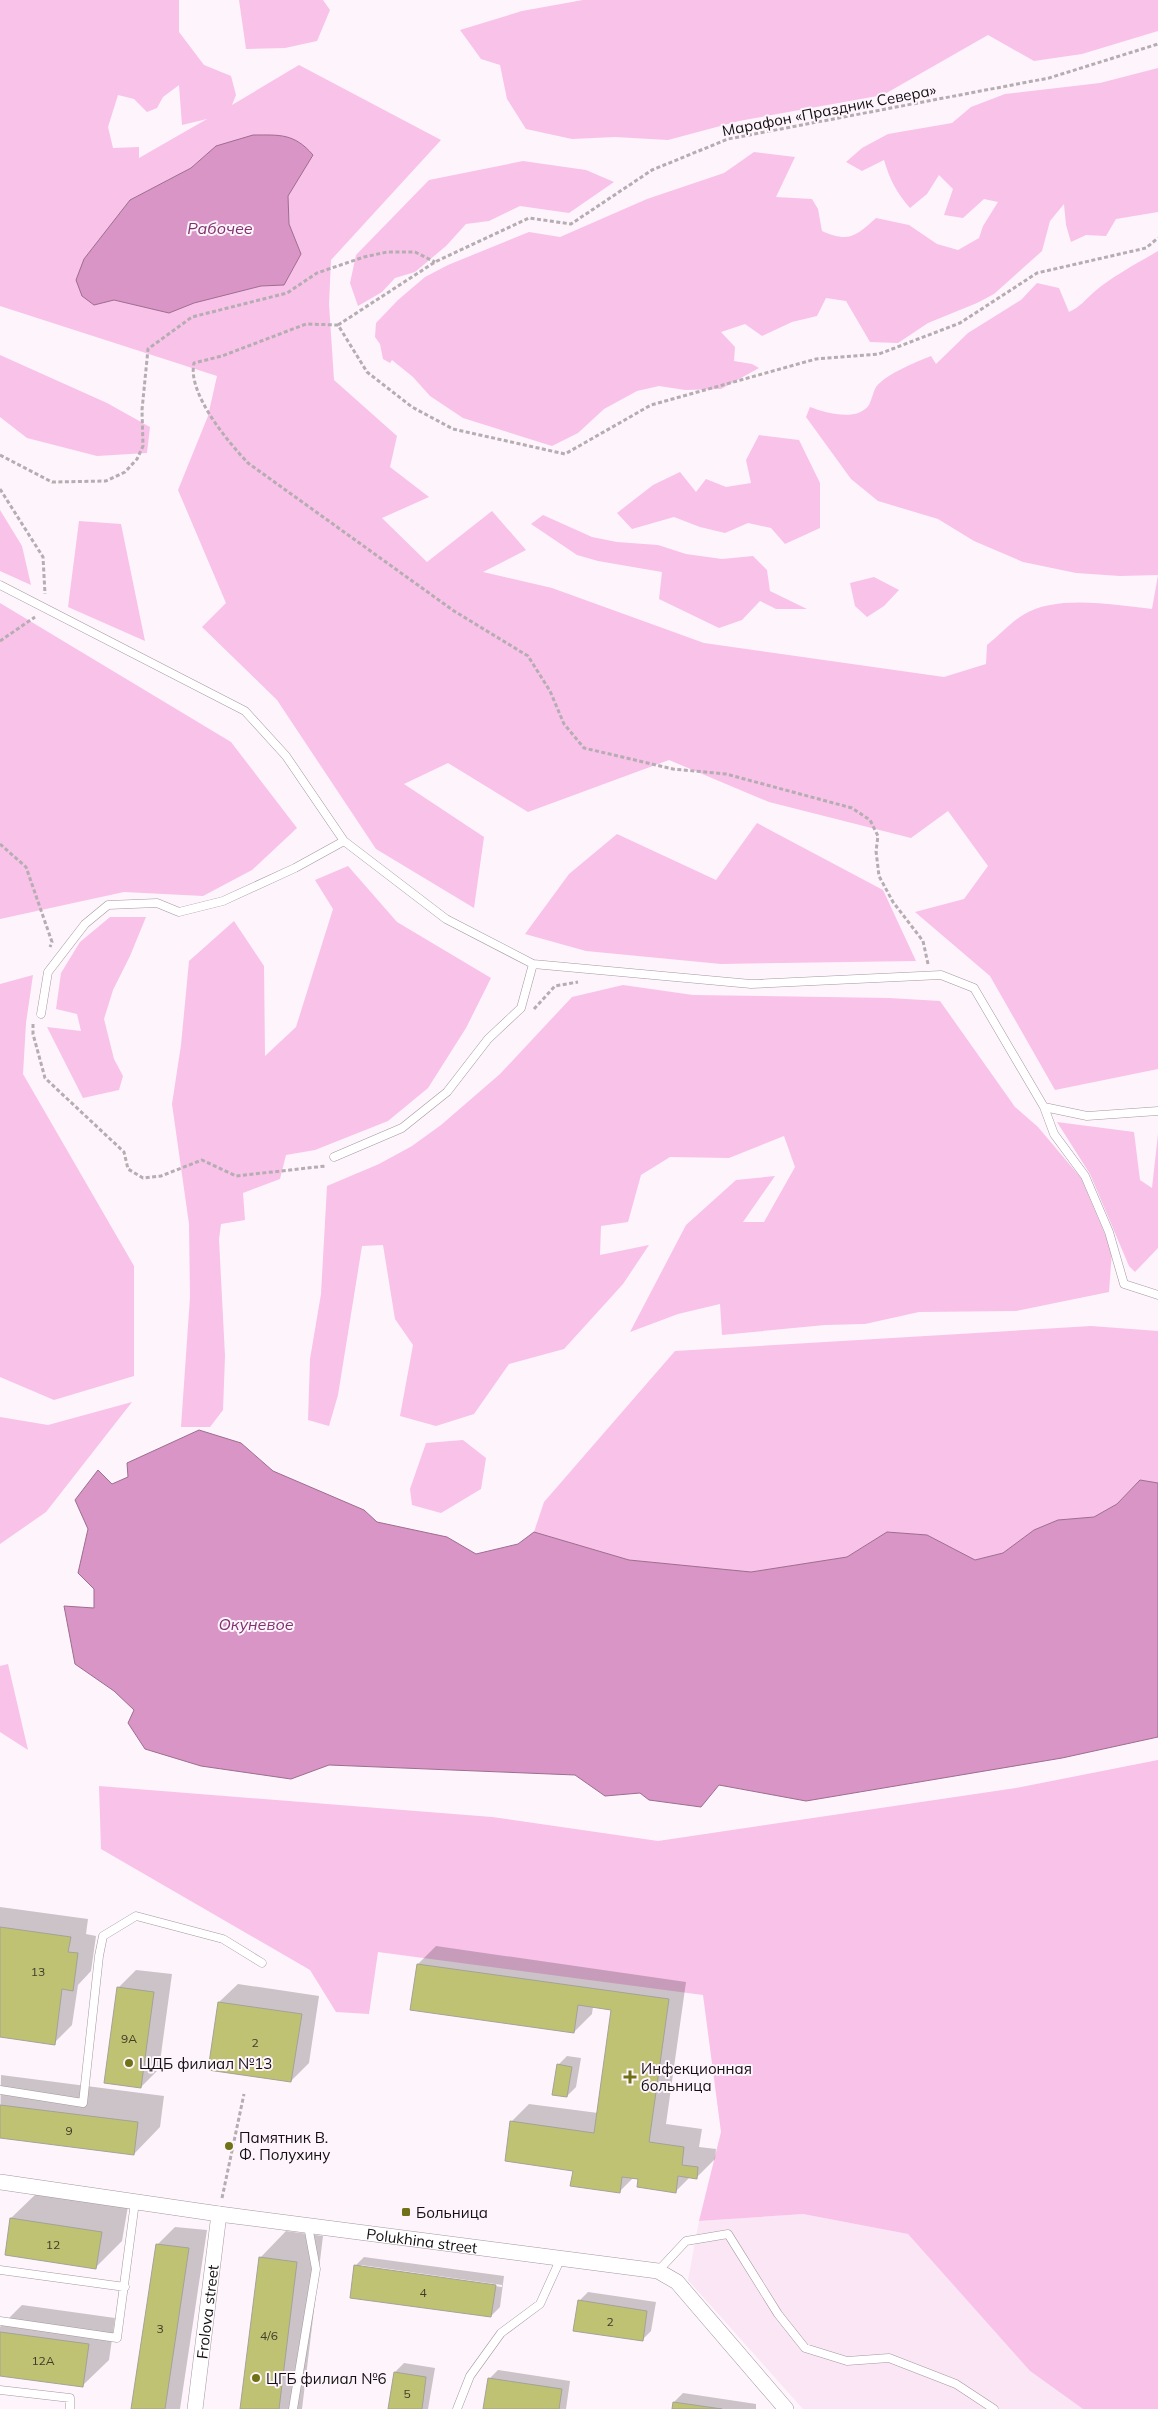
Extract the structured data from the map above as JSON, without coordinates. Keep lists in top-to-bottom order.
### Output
{
  "streets": {
    "street": ["Polukhina street", "Frolova street"],
    "path": ["Марафон «Праздник Севера»"]
  },
  "crossings": [
    ["Polukhina street", "Frolova street"]
  ],
  "water": ["Рабочее", "Окуневое"],
  "places": {
    "other": ["ЦДБ филиал №13", "Памятник В. Ф. Полухину", "ЦГБ филиал №6"],
    "health": ["Инфекционная больница"],
    "transit": ["Больница"]
  },
  "house_numbers": [
    "13",
    "9А",
    "2",
    "9",
    "12",
    "4",
    "2",
    "3",
    "4/6",
    "12А",
    "5"
  ]
}
